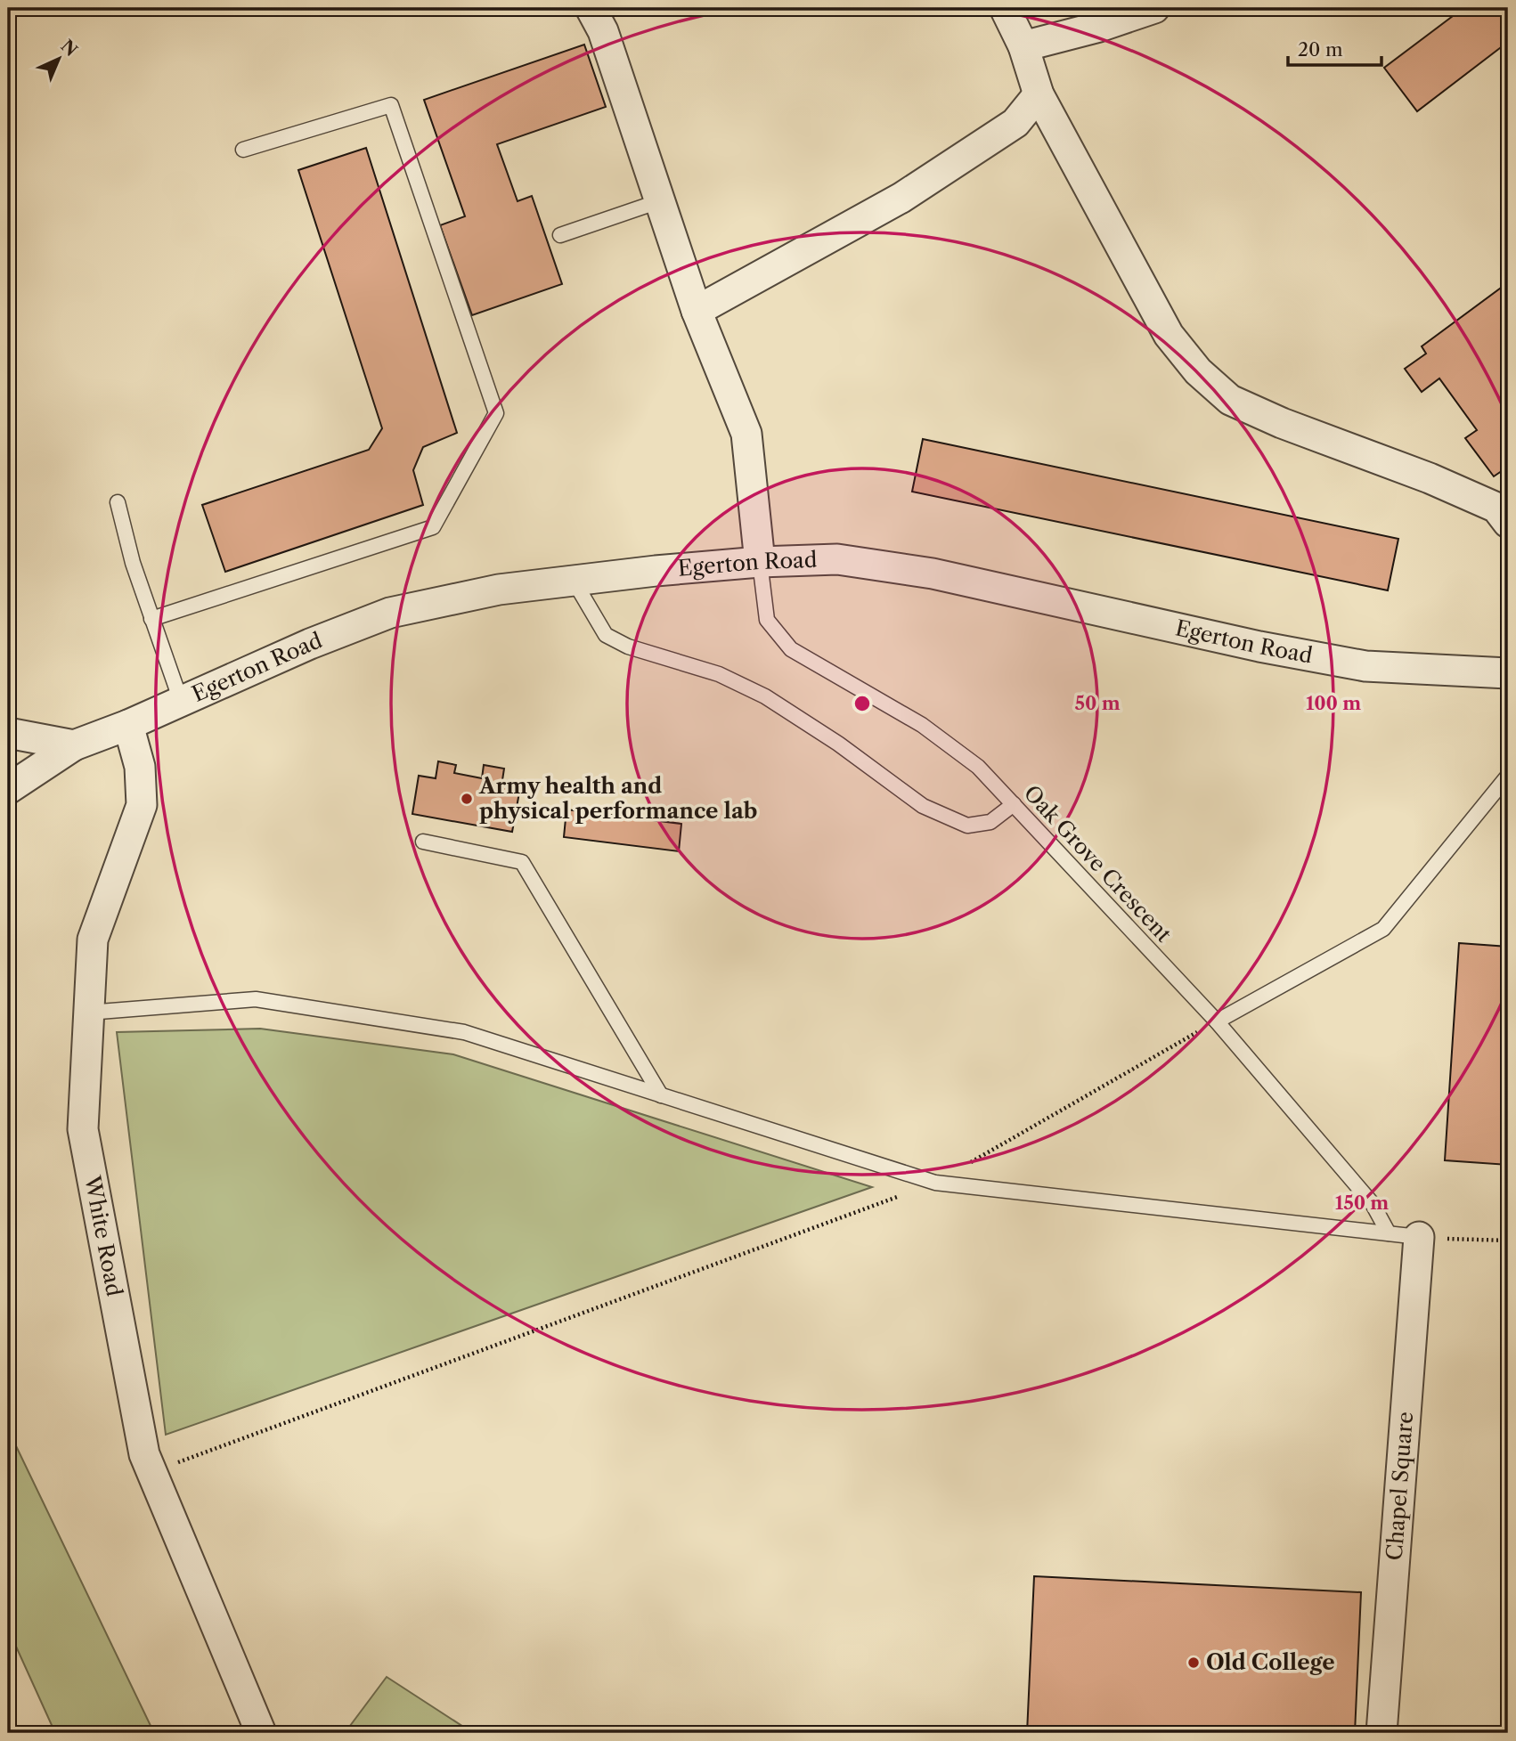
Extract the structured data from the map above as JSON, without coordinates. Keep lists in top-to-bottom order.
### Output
{
  "streets": {
    "street": ["Egerton Road", "White Road", "Chapel Square"],
    "lane": ["Oak Grove Crescent"]
  },
  "crossings": [
    ["Egerton Road", "Oak Grove Crescent"],
    ["Egerton Road", "White Road"]
  ],
  "places": ["Army health and physical performance lab", "Old College"],
  "scale_bar": "20 m",
  "north": "top right",
  "rings": ["50 m", "100 m", "150 m"]
}
